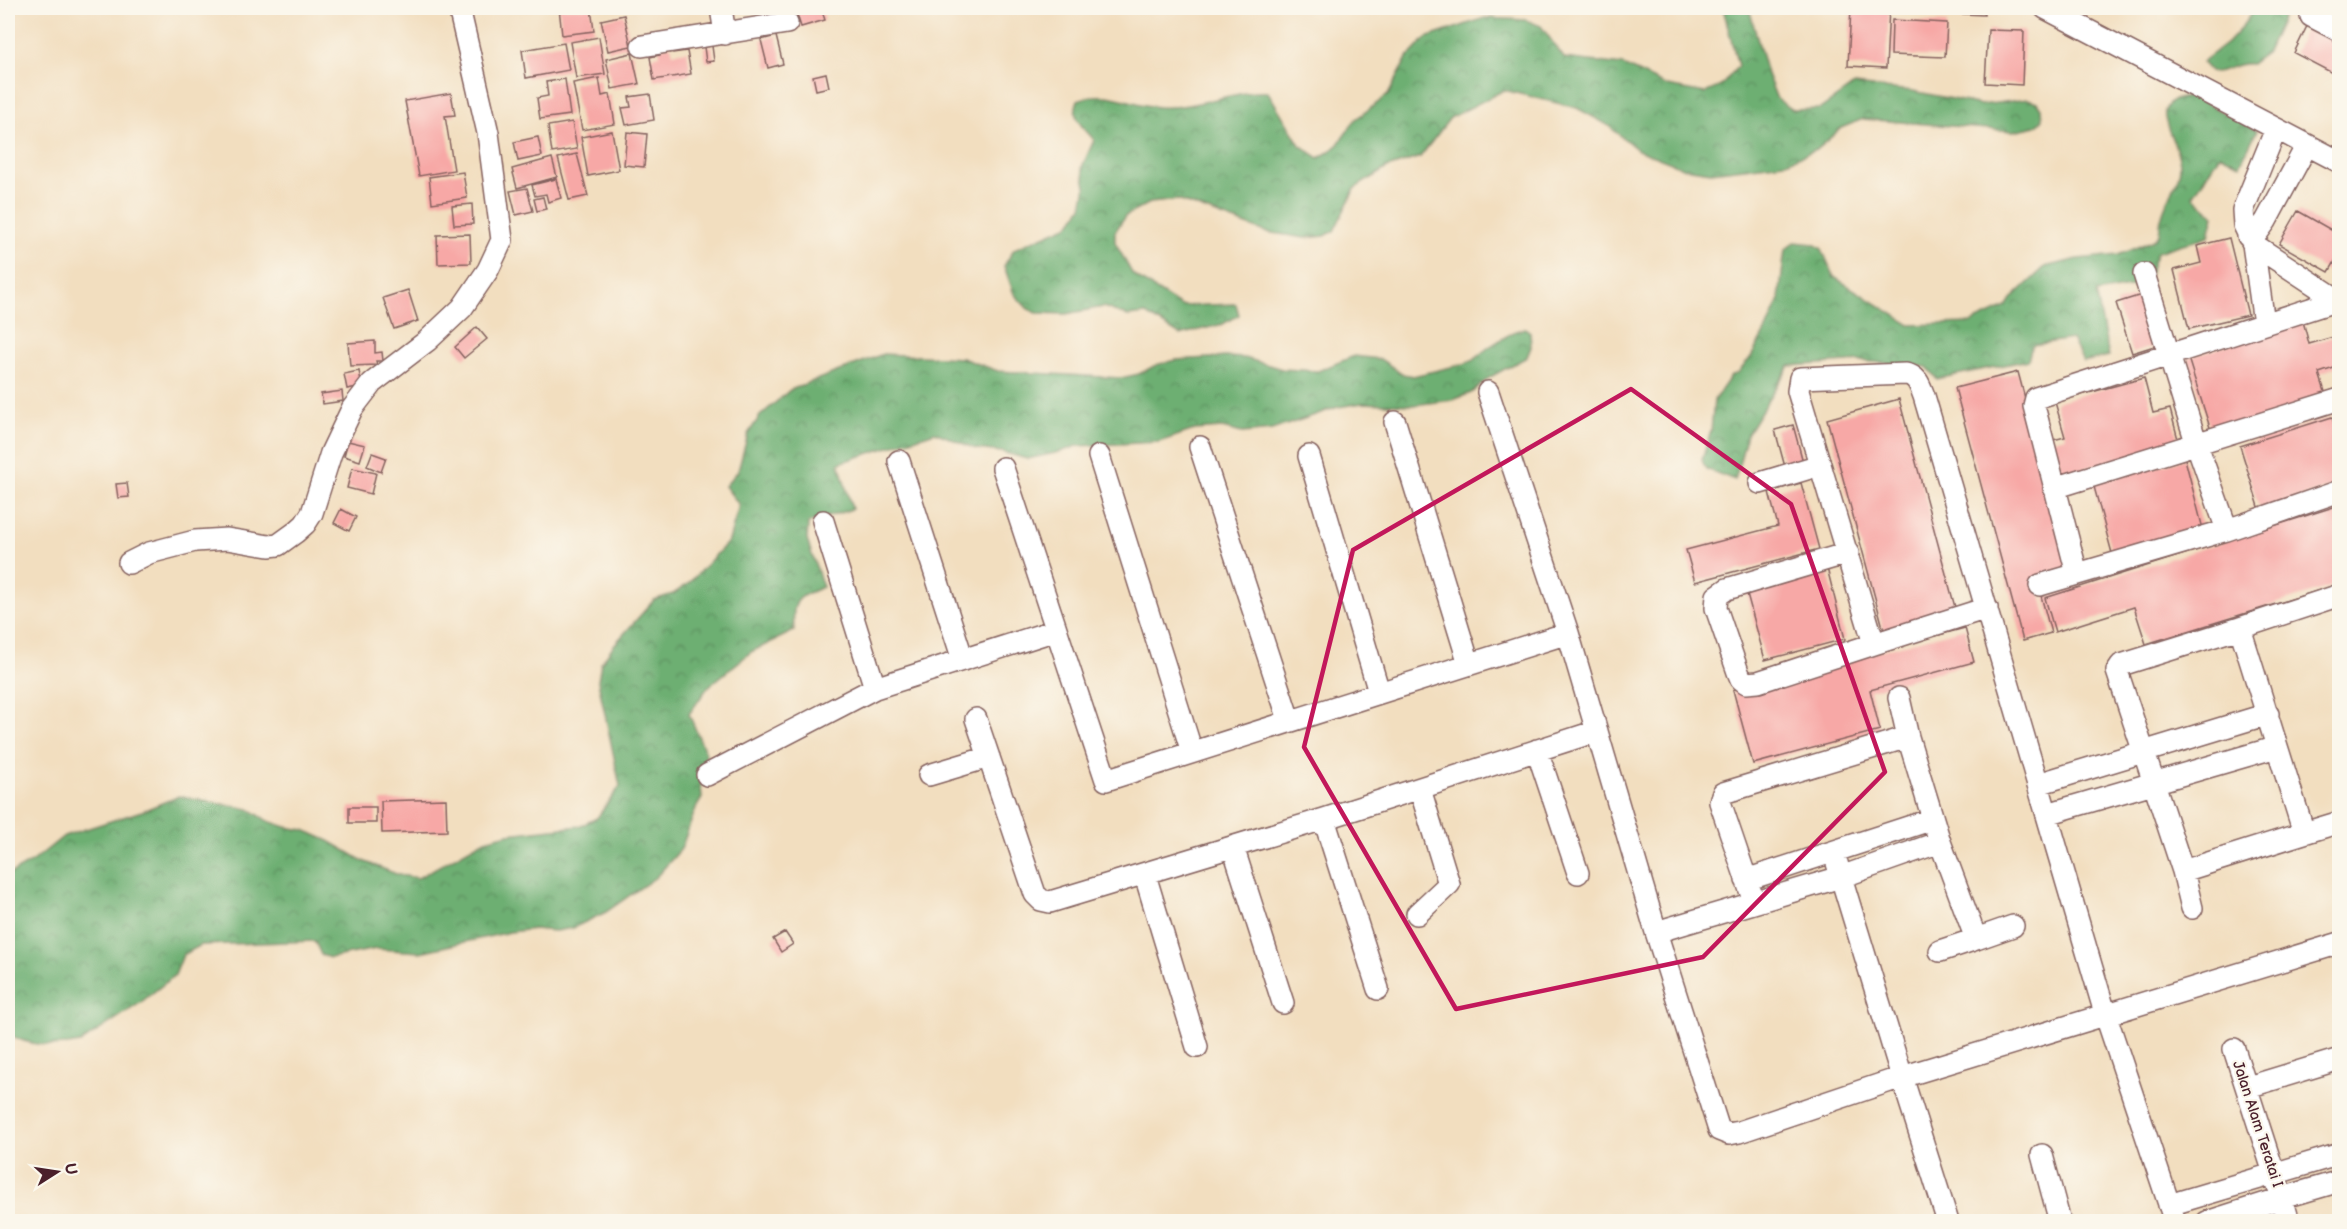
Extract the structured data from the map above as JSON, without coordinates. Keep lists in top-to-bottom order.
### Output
{
  "streets": {
    "street": ["Jalan Alam Teratai I"]
  },
  "north": "right"
}
